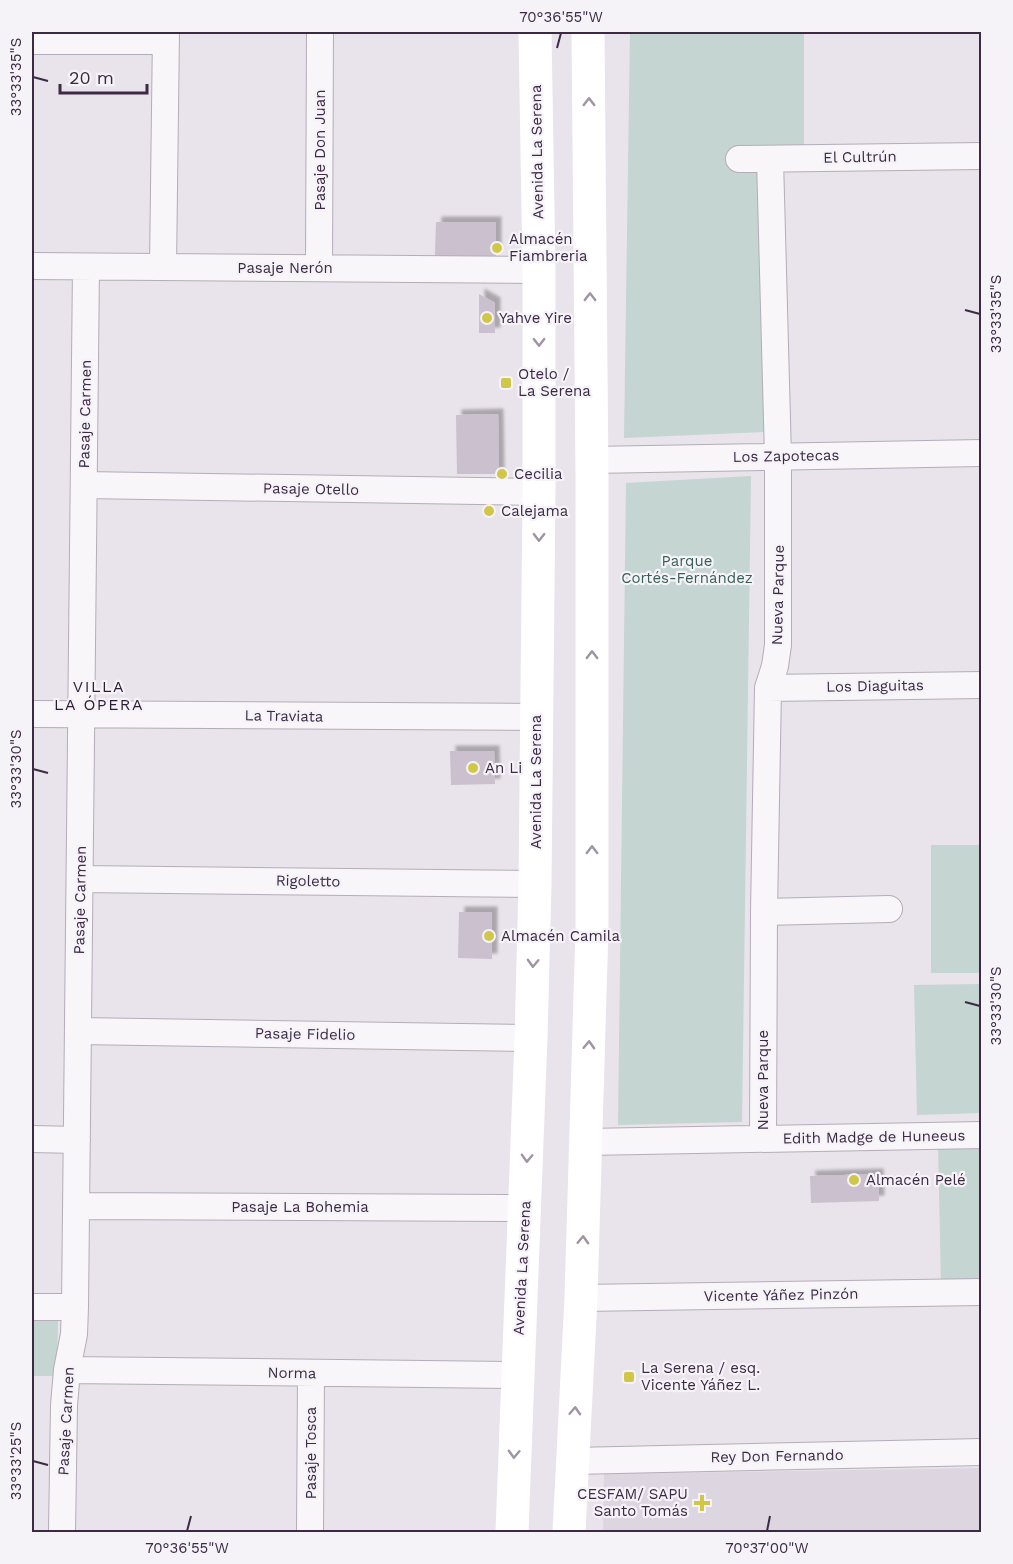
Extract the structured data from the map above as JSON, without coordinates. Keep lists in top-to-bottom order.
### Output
{
  "streets": {
    "main road": ["Avenida La Serena"],
    "street": [
      "Pasaje Don Juan",
      "El Cultrún",
      "Pasaje Nerón",
      "Pasaje Carmen",
      "Los Zapotecas",
      "Pasaje Otello",
      "Nueva Parque",
      "Los Diaguitas",
      "La Traviata",
      "Rigoletto",
      "Pasaje Fidelio",
      "Edith Madge de Huneeus",
      "Pasaje La Bohemia",
      "Vicente Yáñez Pinzón",
      "Norma",
      "Pasaje Tosca",
      "Rey Don Fernando"
    ]
  },
  "crossings": [
    ["Pasaje Don Juan", "Pasaje Nerón"],
    ["Avenida La Serena", "Pasaje Nerón"],
    ["Avenida La Serena", "Pasaje Otello"],
    ["Avenida La Serena", "La Traviata"],
    ["Avenida La Serena", "Rigoletto"],
    ["Avenida La Serena", "Pasaje Fidelio"],
    ["Avenida La Serena", "Pasaje La Bohemia"],
    ["Avenida La Serena", "Norma"],
    ["El Cultrún", "Nueva Parque"],
    ["Pasaje Nerón", "Pasaje Carmen"],
    ["Pasaje Carmen", "Pasaje Otello"],
    ["Pasaje Carmen", "La Traviata"],
    ["Pasaje Carmen", "Rigoletto"],
    ["Pasaje Carmen", "Pasaje Fidelio"],
    ["Pasaje Carmen", "Pasaje La Bohemia"],
    ["Pasaje Carmen", "Norma"],
    ["Los Zapotecas", "Nueva Parque"],
    ["Nueva Parque", "Los Diaguitas"],
    ["Nueva Parque", "Edith Madge de Huneeus"],
    ["Norma", "Pasaje Tosca"]
  ],
  "districts": ["VILLA LA ÓPERA"],
  "parks": ["Parque Cortés-Fernández"],
  "places": {
    "other": [
      "Almacén Fiambreria",
      "Yahve Yire",
      "Cecilia",
      "Calejama",
      "An Li",
      "Almacén Camila",
      "Almacén Pelé"
    ],
    "transit": ["Otelo / La Serena", "La Serena / esq. Vicente Yáñez L."],
    "health": ["CESFAM/ SAPU Santo Tomás"]
  },
  "scale_bar": "20 m",
  "coordinates": [
    "70°36'55\"W",
    "33°33'35\"S",
    "33°33'30\"S",
    "33°33'25\"S",
    "70°37'00\"W"
  ]
}
